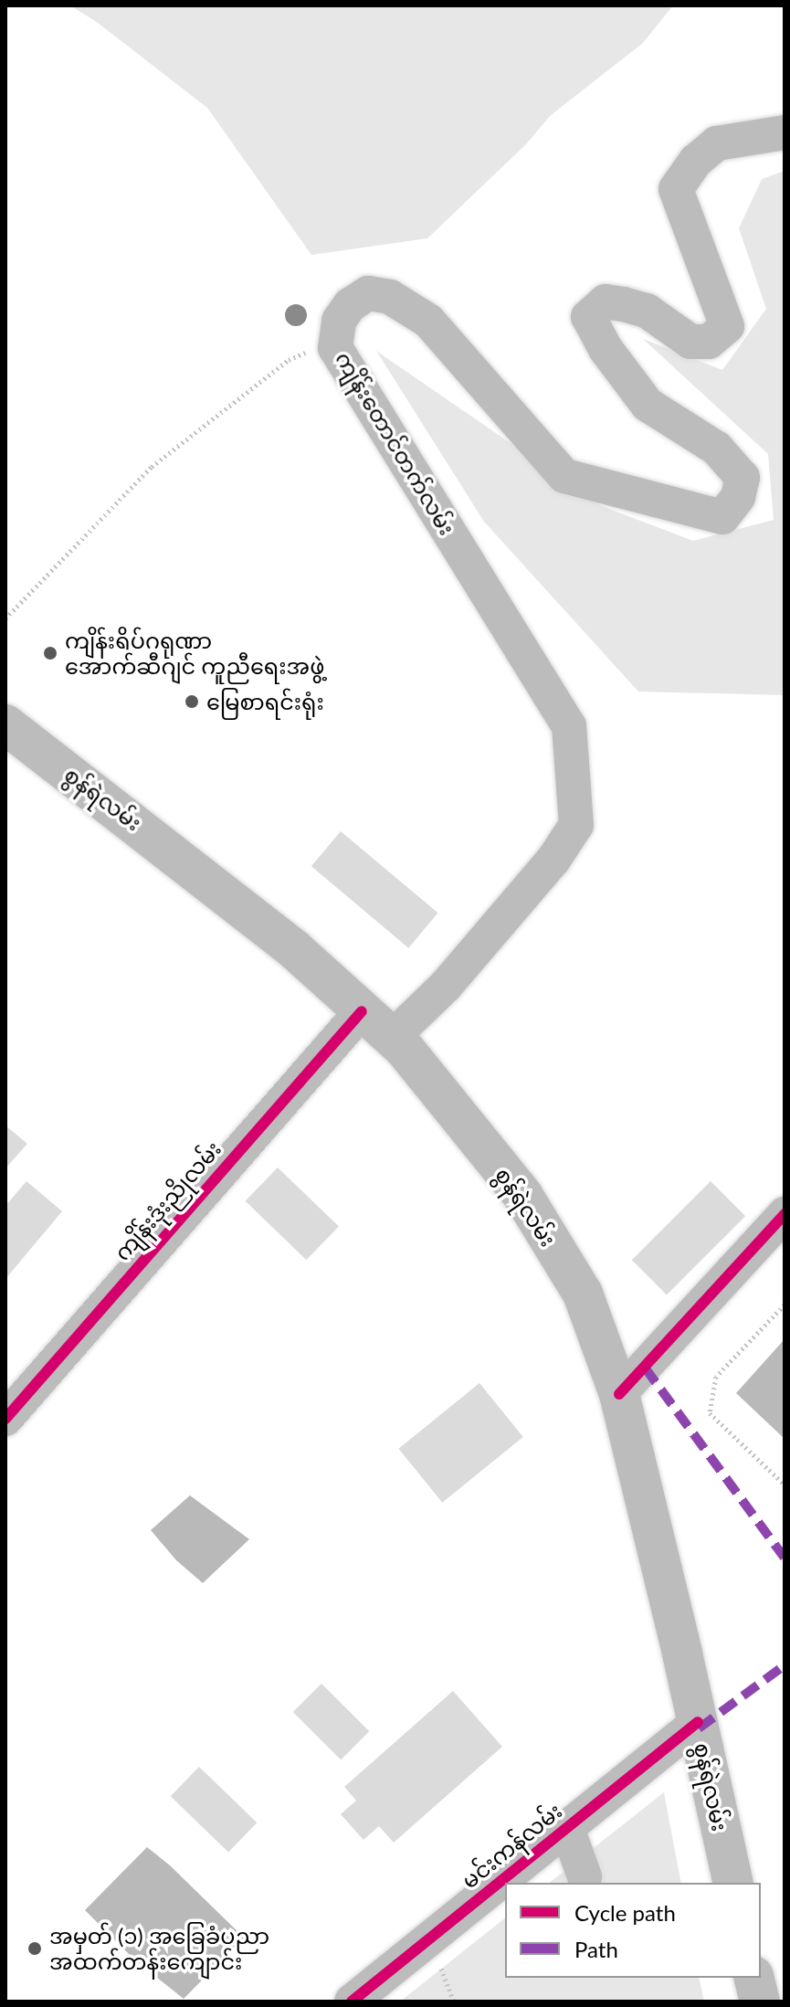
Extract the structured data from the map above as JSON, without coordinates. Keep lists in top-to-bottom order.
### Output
{
  "streets": {
    "main road": ["စွန်ရဲလမ်း"],
    "street": ["ကျိန်းတောင်တက်လမ်း", "ကျိန်းဒုံးညိုလမ်း", "မင်းကန်လမ်း"]
  },
  "crossings": [
    ["ကျိန်းတောင်တက်လမ်း", "စွန်ရဲလမ်း"],
    ["စွန်ရဲလမ်း", "ကျိန်းဒုံးညိုလမ်း"],
    ["စွန်ရဲလမ်း", "မင်းကန်လမ်း"]
  ],
  "places": ["ကျိန်းရိပ်ဂရုဏာ အောက်ဆီဂျင် ကူညီရေးအဖွဲ့", "မြေစာရင်းရုံး", "အမှတ် (၁) အခြေခံပညာ အထက်တန်းကျောင်း"],
  "legend": ["Cycle path", "Path"]
}
